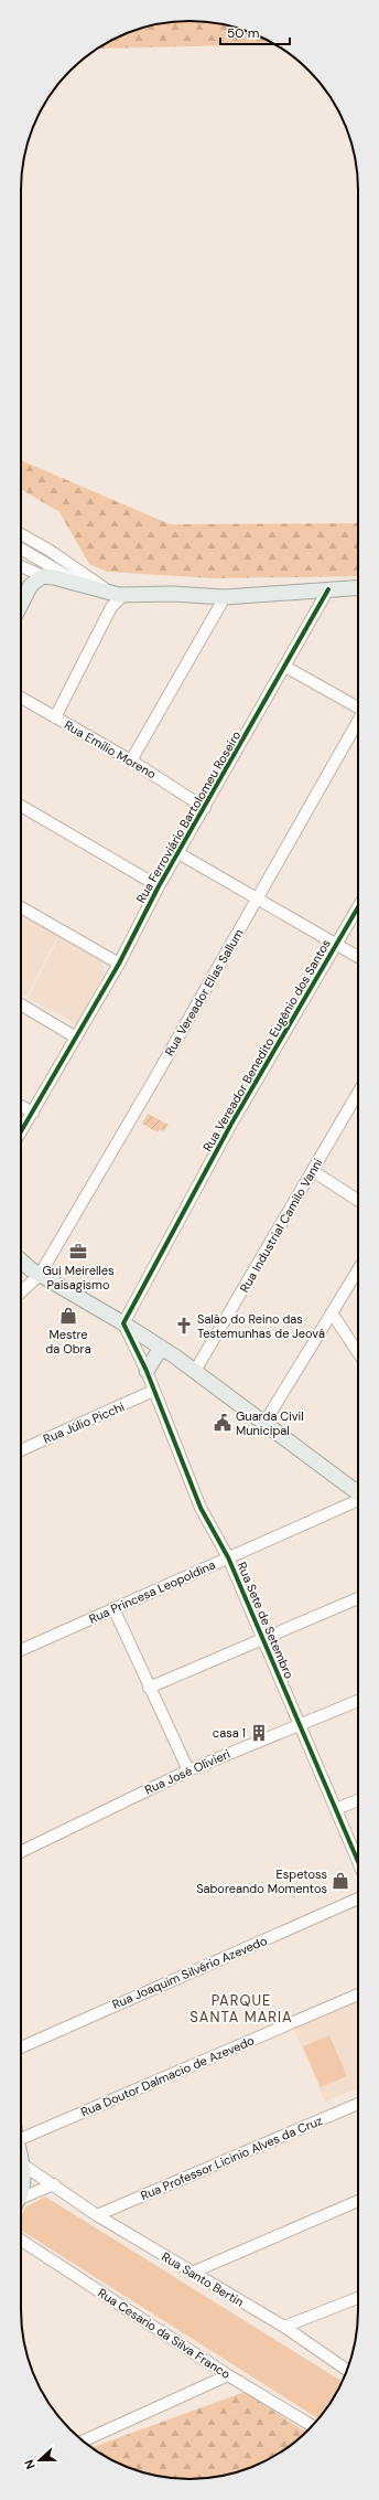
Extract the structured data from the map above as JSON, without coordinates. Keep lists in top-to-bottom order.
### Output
{
  "streets": {
    "street": [
      "Rua Emilio Moreno",
      "Rua Ferroviário Bartolomeu Roseiro",
      "Rua Vereador Elias Sallum",
      "Rua Vereador Benedito Eugênio dos Santos",
      "Rua Industrial Camilo Vanni",
      "Rua Júlio Picchi",
      "Rua Princesa Leopoldina",
      "Rua Sete de Setembro",
      "Rua José Olivieri",
      "Rua Joaquim Silvério Azevedo",
      "Rua Doutor Dalmacio de Azevedo",
      "Rua Professor Licinio Alves da Cruz",
      "Rua Santo Bertin",
      "Rua Cesario da Silva Franco"
    ]
  },
  "crossings": [
    ["Rua Emilio Moreno", "Rua Ferroviário Bartolomeu Roseiro"],
    ["Rua Vereador Benedito Eugênio dos Santos", "Rua Sete de Setembro"],
    ["Rua Júlio Picchi", "Rua Sete de Setembro"],
    ["Rua Princesa Leopoldina", "Rua Sete de Setembro"],
    ["Rua Sete de Setembro", "Rua José Olivieri"],
    ["Rua Professor Licinio Alves da Cruz", "Rua Santo Bertin"]
  ],
  "districts": ["PARQUE SANTA MARIA"],
  "places": {
    "office": ["Gui Meirelles Paisagismo"],
    "shop": ["Mestre da Obra", "Espetoss Saboreando Momentos"],
    "church": ["Salão do Reino das Testemunhas de Jeová"],
    "public building": ["Guarda Civil Municipal"],
    "building": ["casa 1"]
  },
  "scale_bar": "50 m",
  "north": "left"
}
